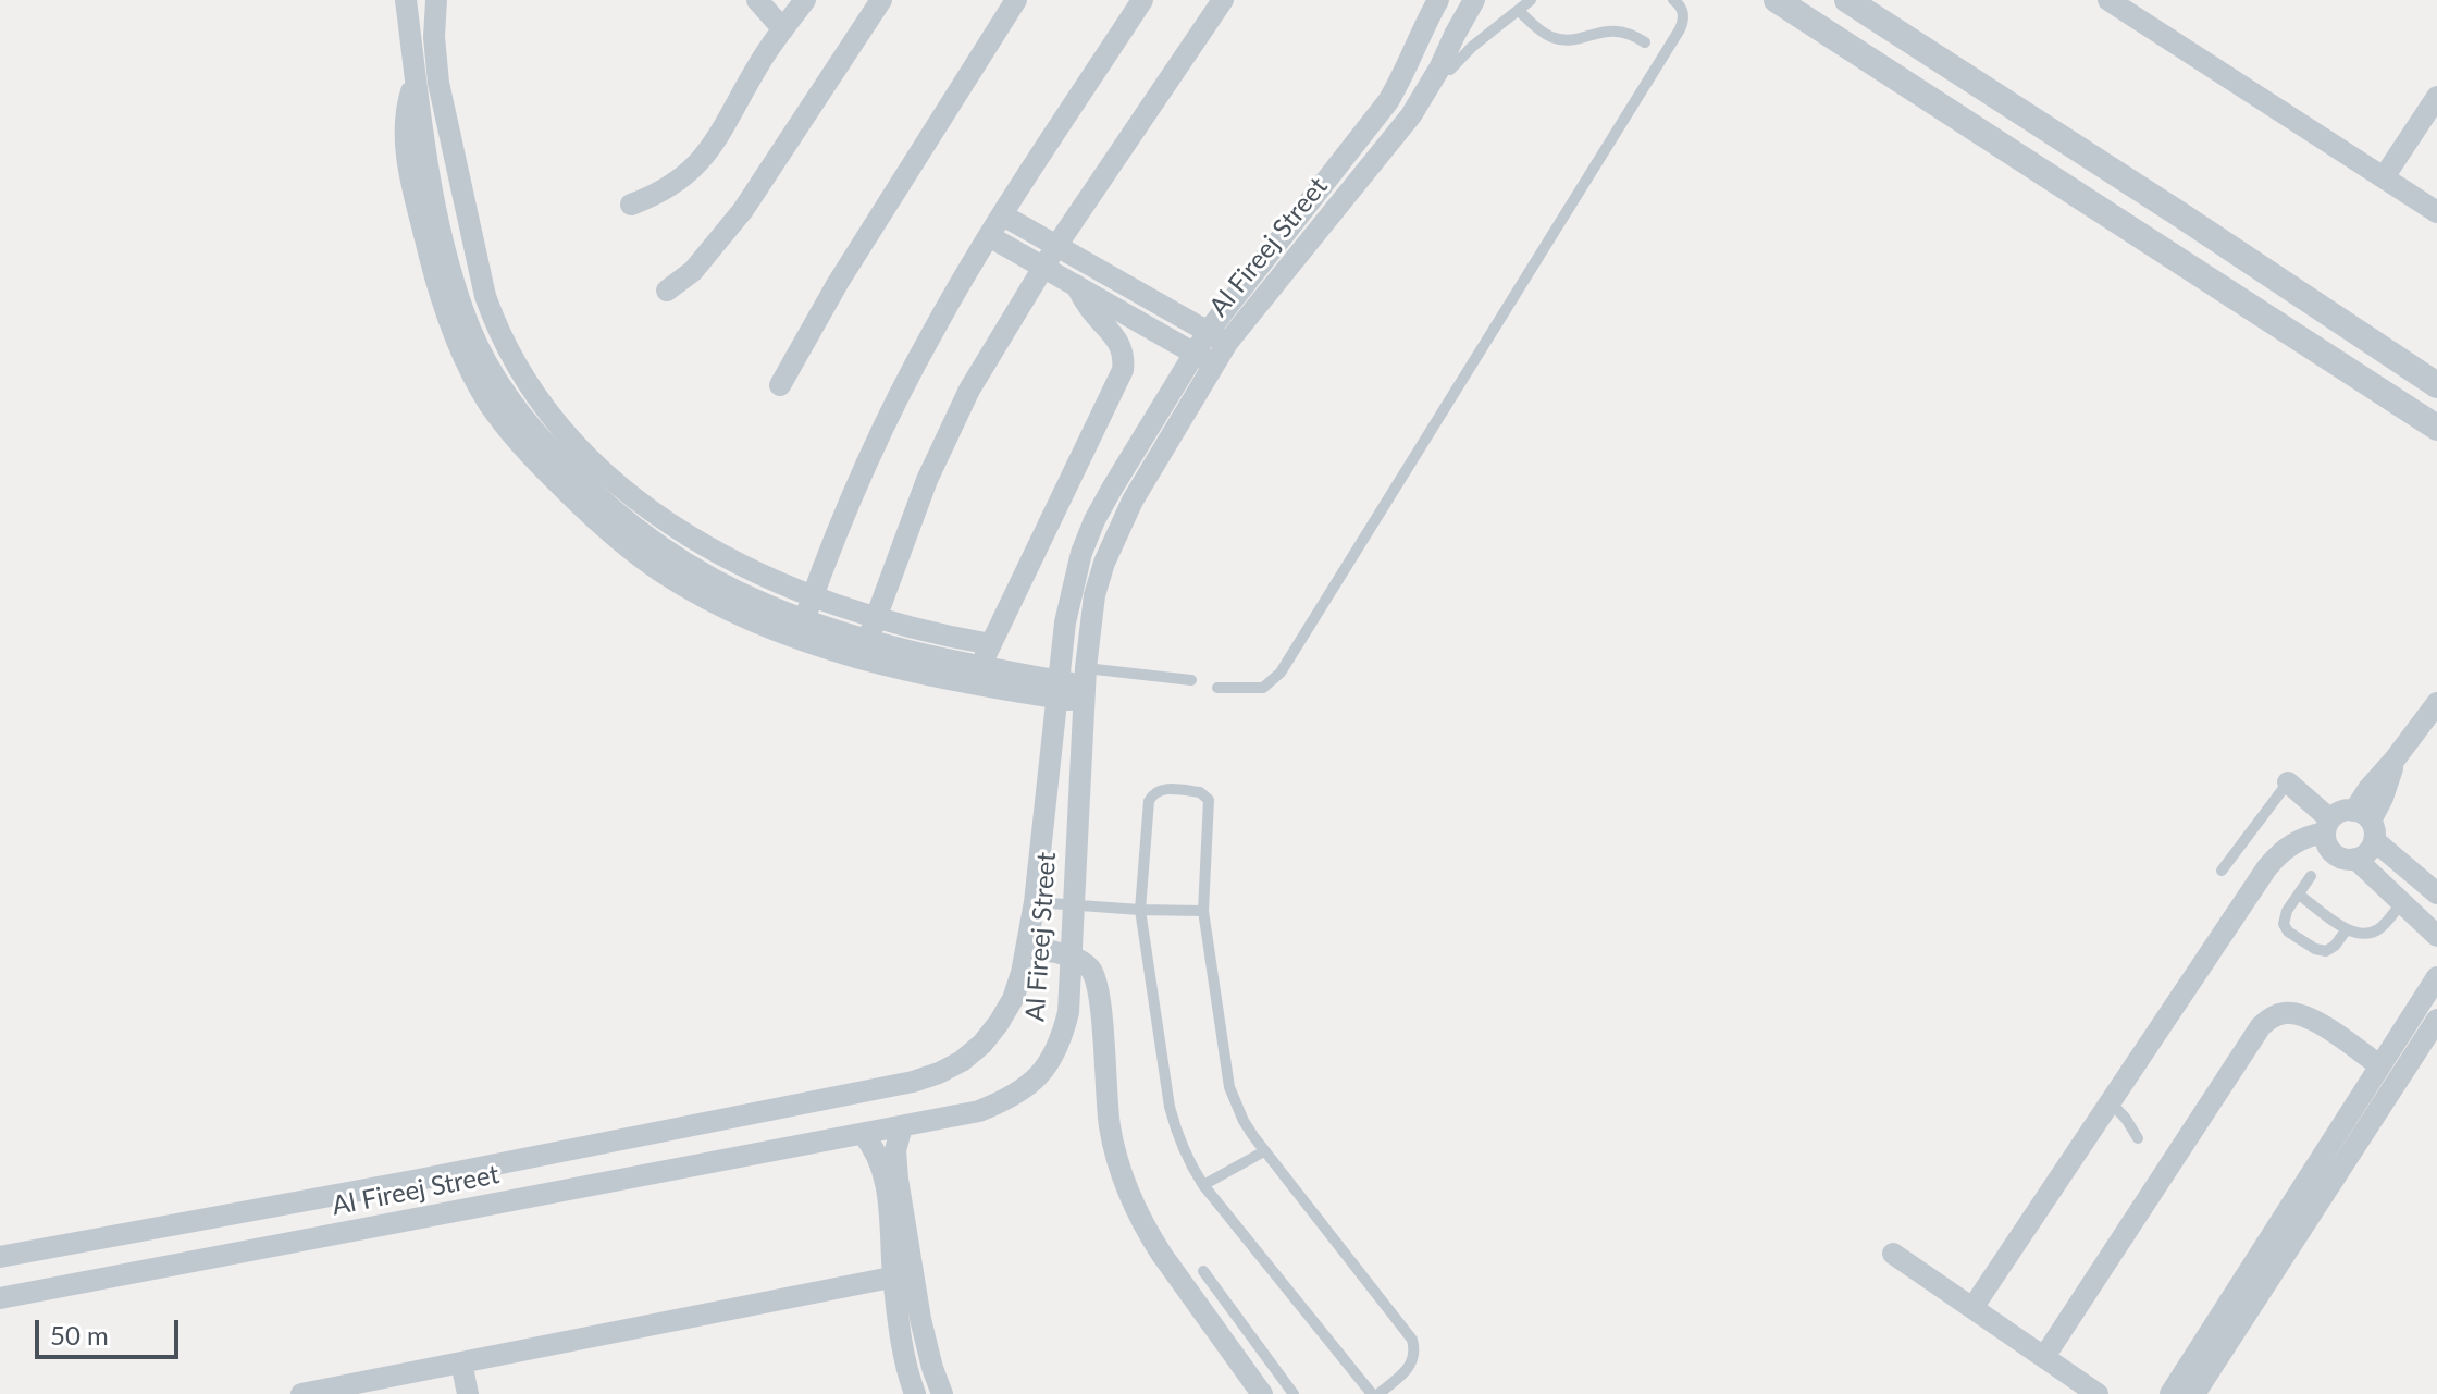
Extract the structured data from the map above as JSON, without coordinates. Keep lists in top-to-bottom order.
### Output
{
  "streets": {
    "street": ["Al Fireej Street"]
  },
  "scale_bar": "50 m"
}
